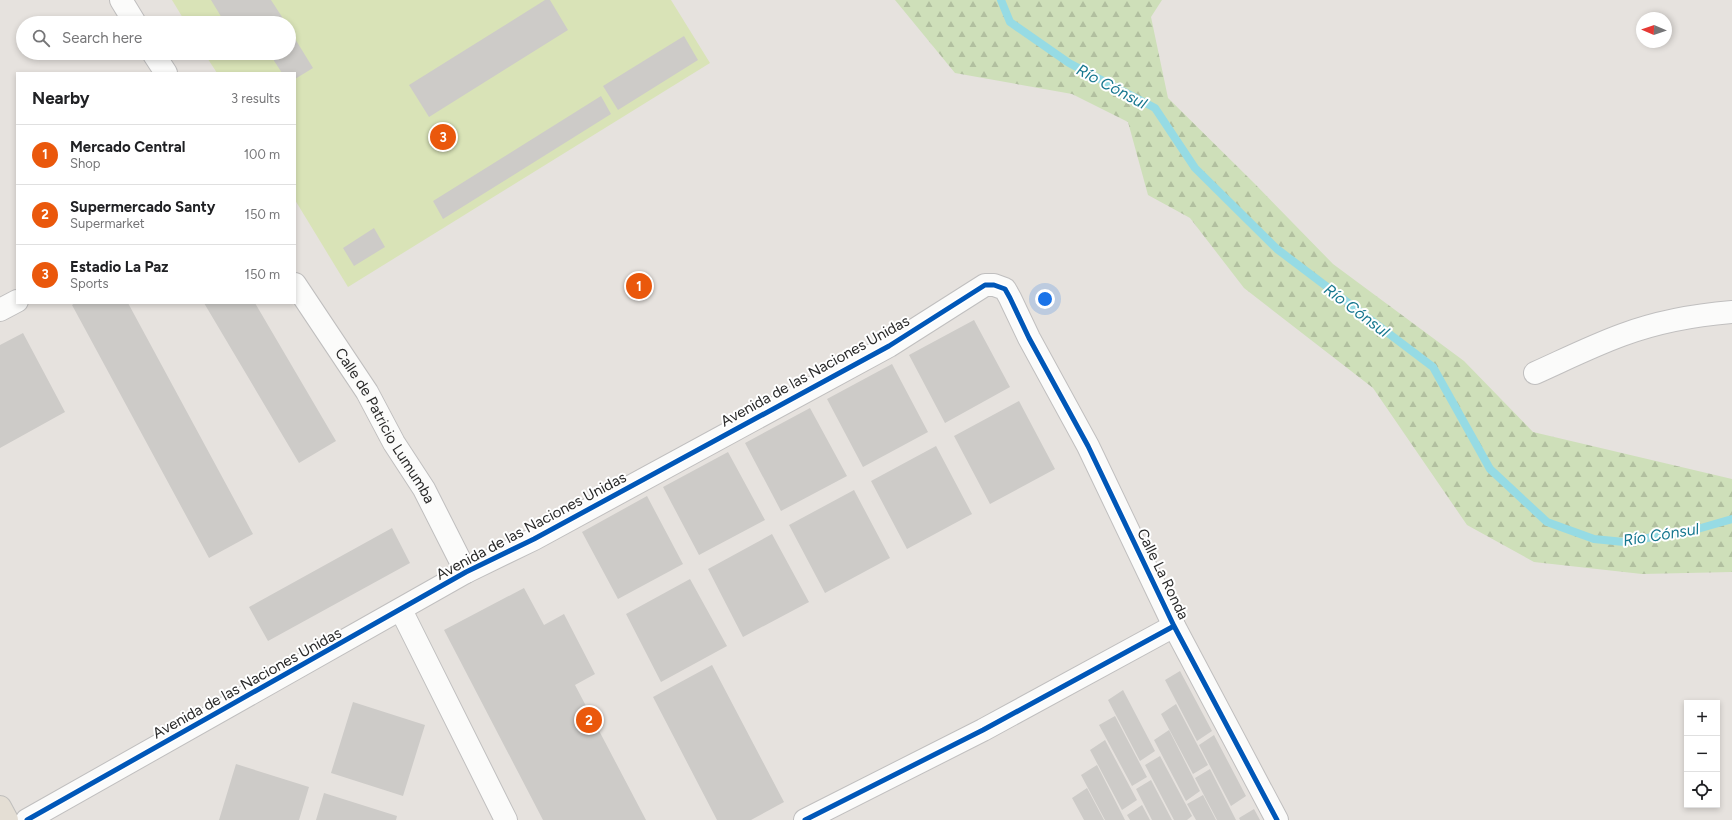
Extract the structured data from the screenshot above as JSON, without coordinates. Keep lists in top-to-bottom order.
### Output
{
  "streets": {
    "street": ["Avenida de las Naciones Unidas", "Calle de Patricio Lumumba", "Calle La Ronda"]
  },
  "crossings": [
    ["Avenida de las Naciones Unidas", "Calle de Patricio Lumumba"],
    ["Avenida de las Naciones Unidas", "Calle La Ronda"]
  ],
  "water": ["Río Cónsul"],
  "north": "left",
  "page": {
    "search": "Search here",
    "heading": ["Nearby", "3 results"],
    "pins": ["3", "1", "2"],
    "list": [
      {
        "mark": "1",
        "name": "Mercado Central",
        "note": "Shop",
        "value": "100 m"
      },
      {
        "mark": "2",
        "name": "Supermercado Santy",
        "note": "Supermarket",
        "value": "150 m"
      },
      {
        "mark": "3",
        "name": "Estadio La Paz",
        "note": "Sports",
        "value": "150 m"
      }
    ],
    "map_buttons": ["+", "−"]
  }
}
